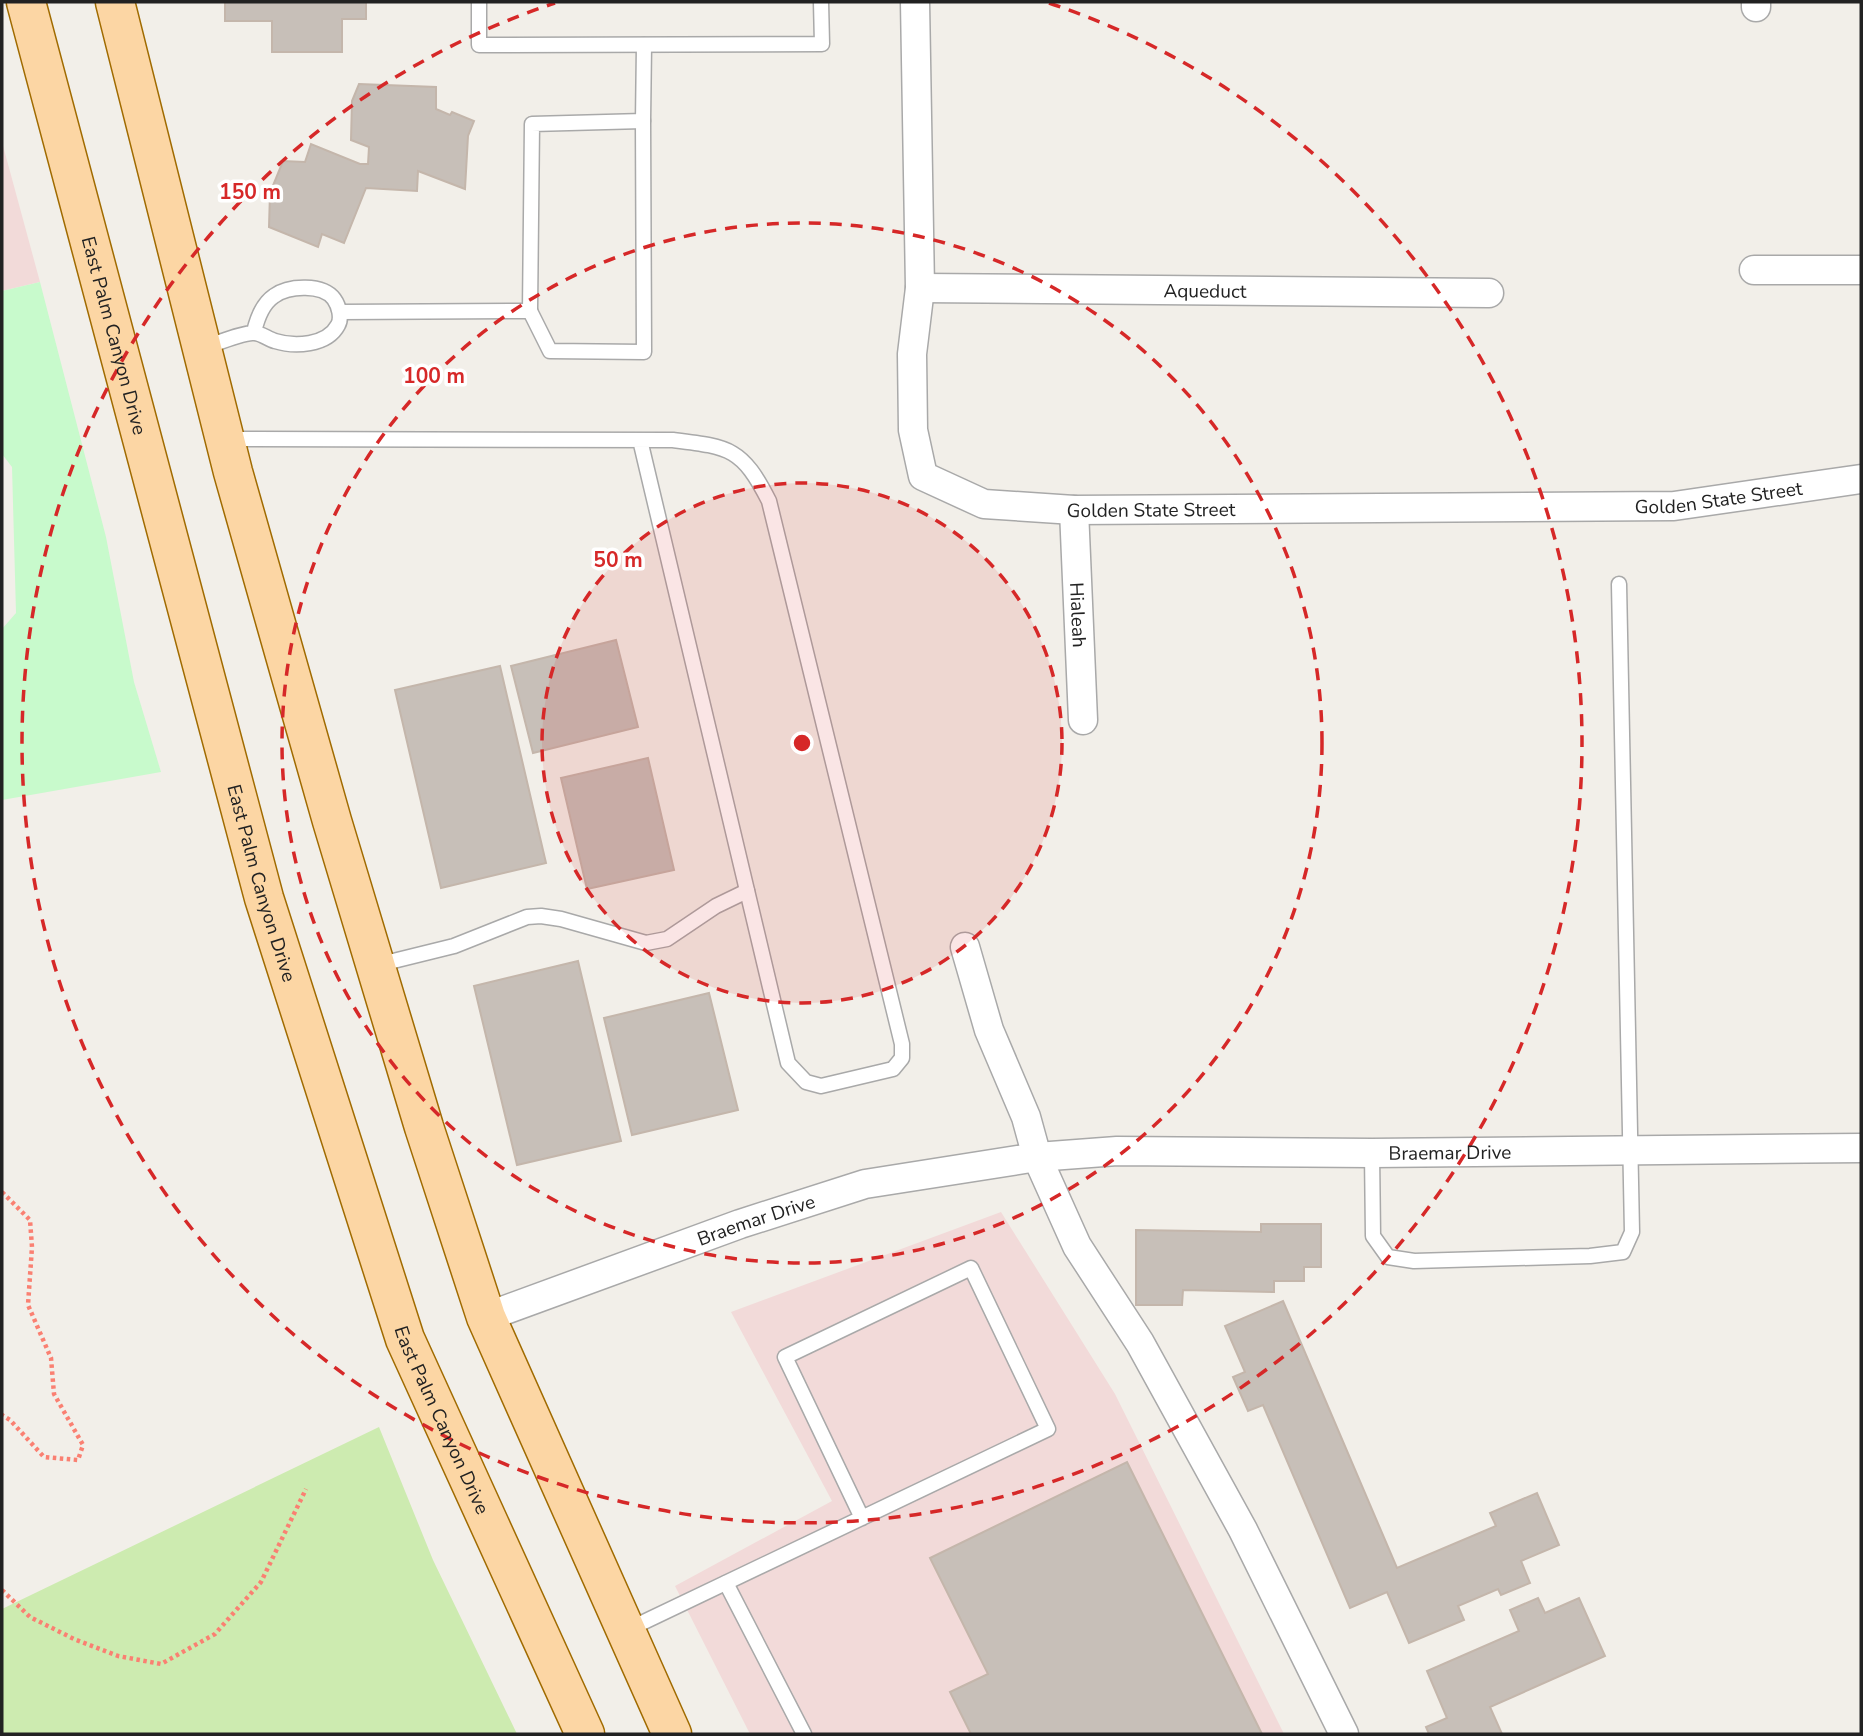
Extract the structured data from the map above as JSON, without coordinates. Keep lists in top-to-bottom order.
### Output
{
  "streets": {
    "main road": ["East Palm Canyon Drive"],
    "street": [
      "Aqueduct",
      "Golden State Street",
      "Hialeah",
      "Braemar Drive"
    ]
  },
  "crossings": [
    ["Aqueduct", "Golden State Street"],
    ["Golden State Street", "Hialeah"]
  ],
  "rings": ["150 m", "100 m", "50 m"]
}
